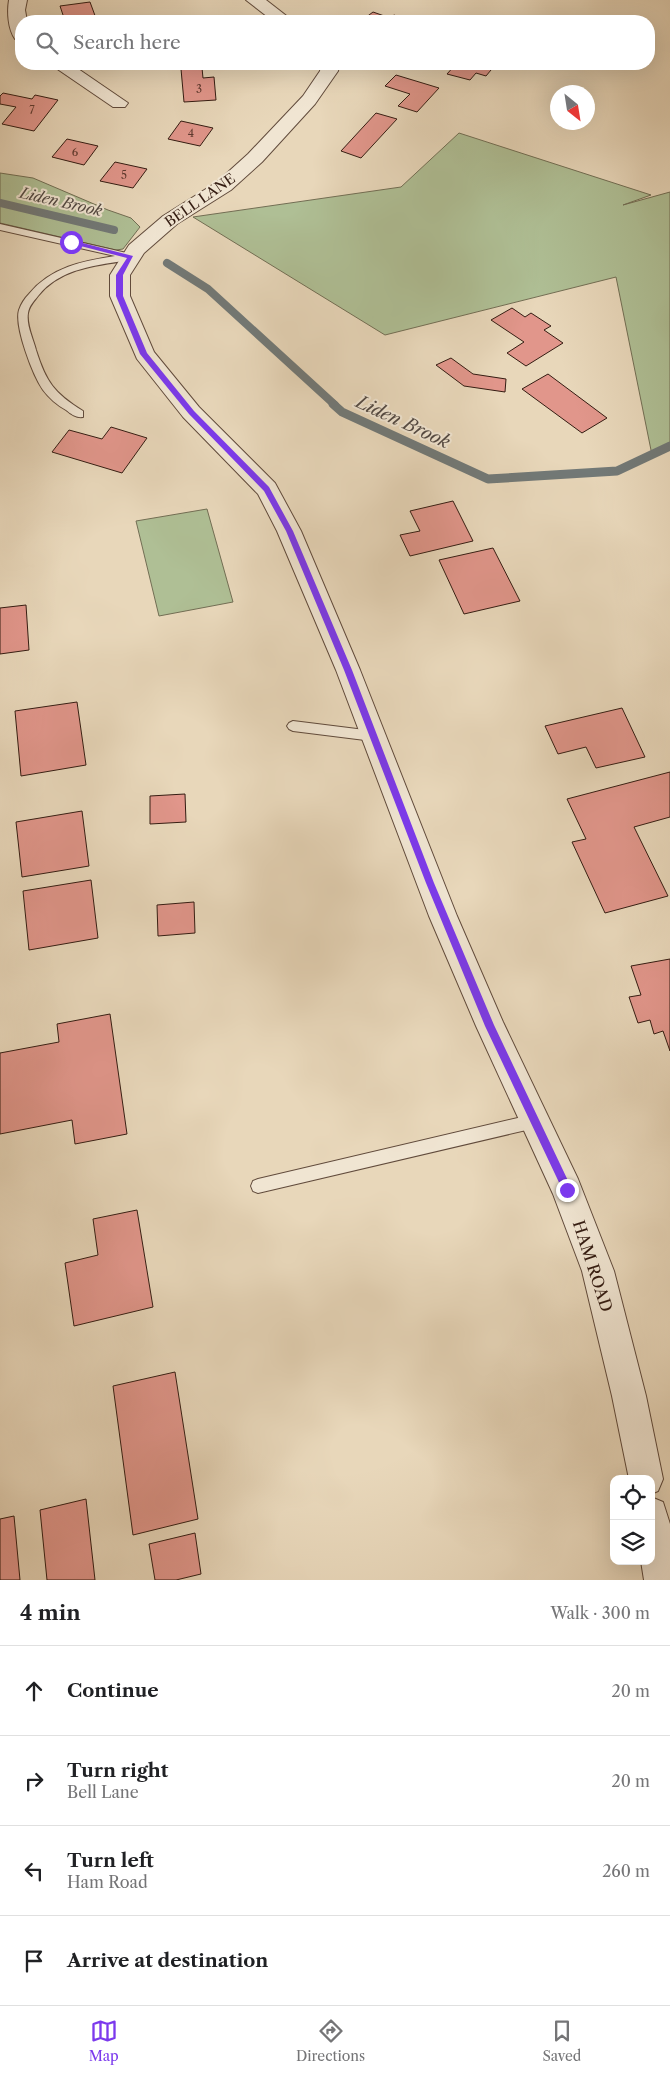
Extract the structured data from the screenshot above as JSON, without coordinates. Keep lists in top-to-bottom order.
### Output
{
  "streets": {
    "street": ["BELL LANE", "HAM ROAD"]
  },
  "crossings": [
    ["BELL LANE", "HAM ROAD"]
  ],
  "water": ["Liden Brook"],
  "house_numbers": [
    "3",
    "7",
    "4",
    "6",
    "5"
  ],
  "north": "bottom right",
  "page": {
    "search": "Search here",
    "heading": ["4 min", "Walk · 300 m"],
    "list": [
      ["Continue", "20 m"],
      ["Turn right", "Bell Lane", "20 m"],
      ["Turn left", "Ham Road", "260 m"],
      "Arrive at destination"
    ],
    "nav": ["Map", "Directions", "Saved"]
  }
}
